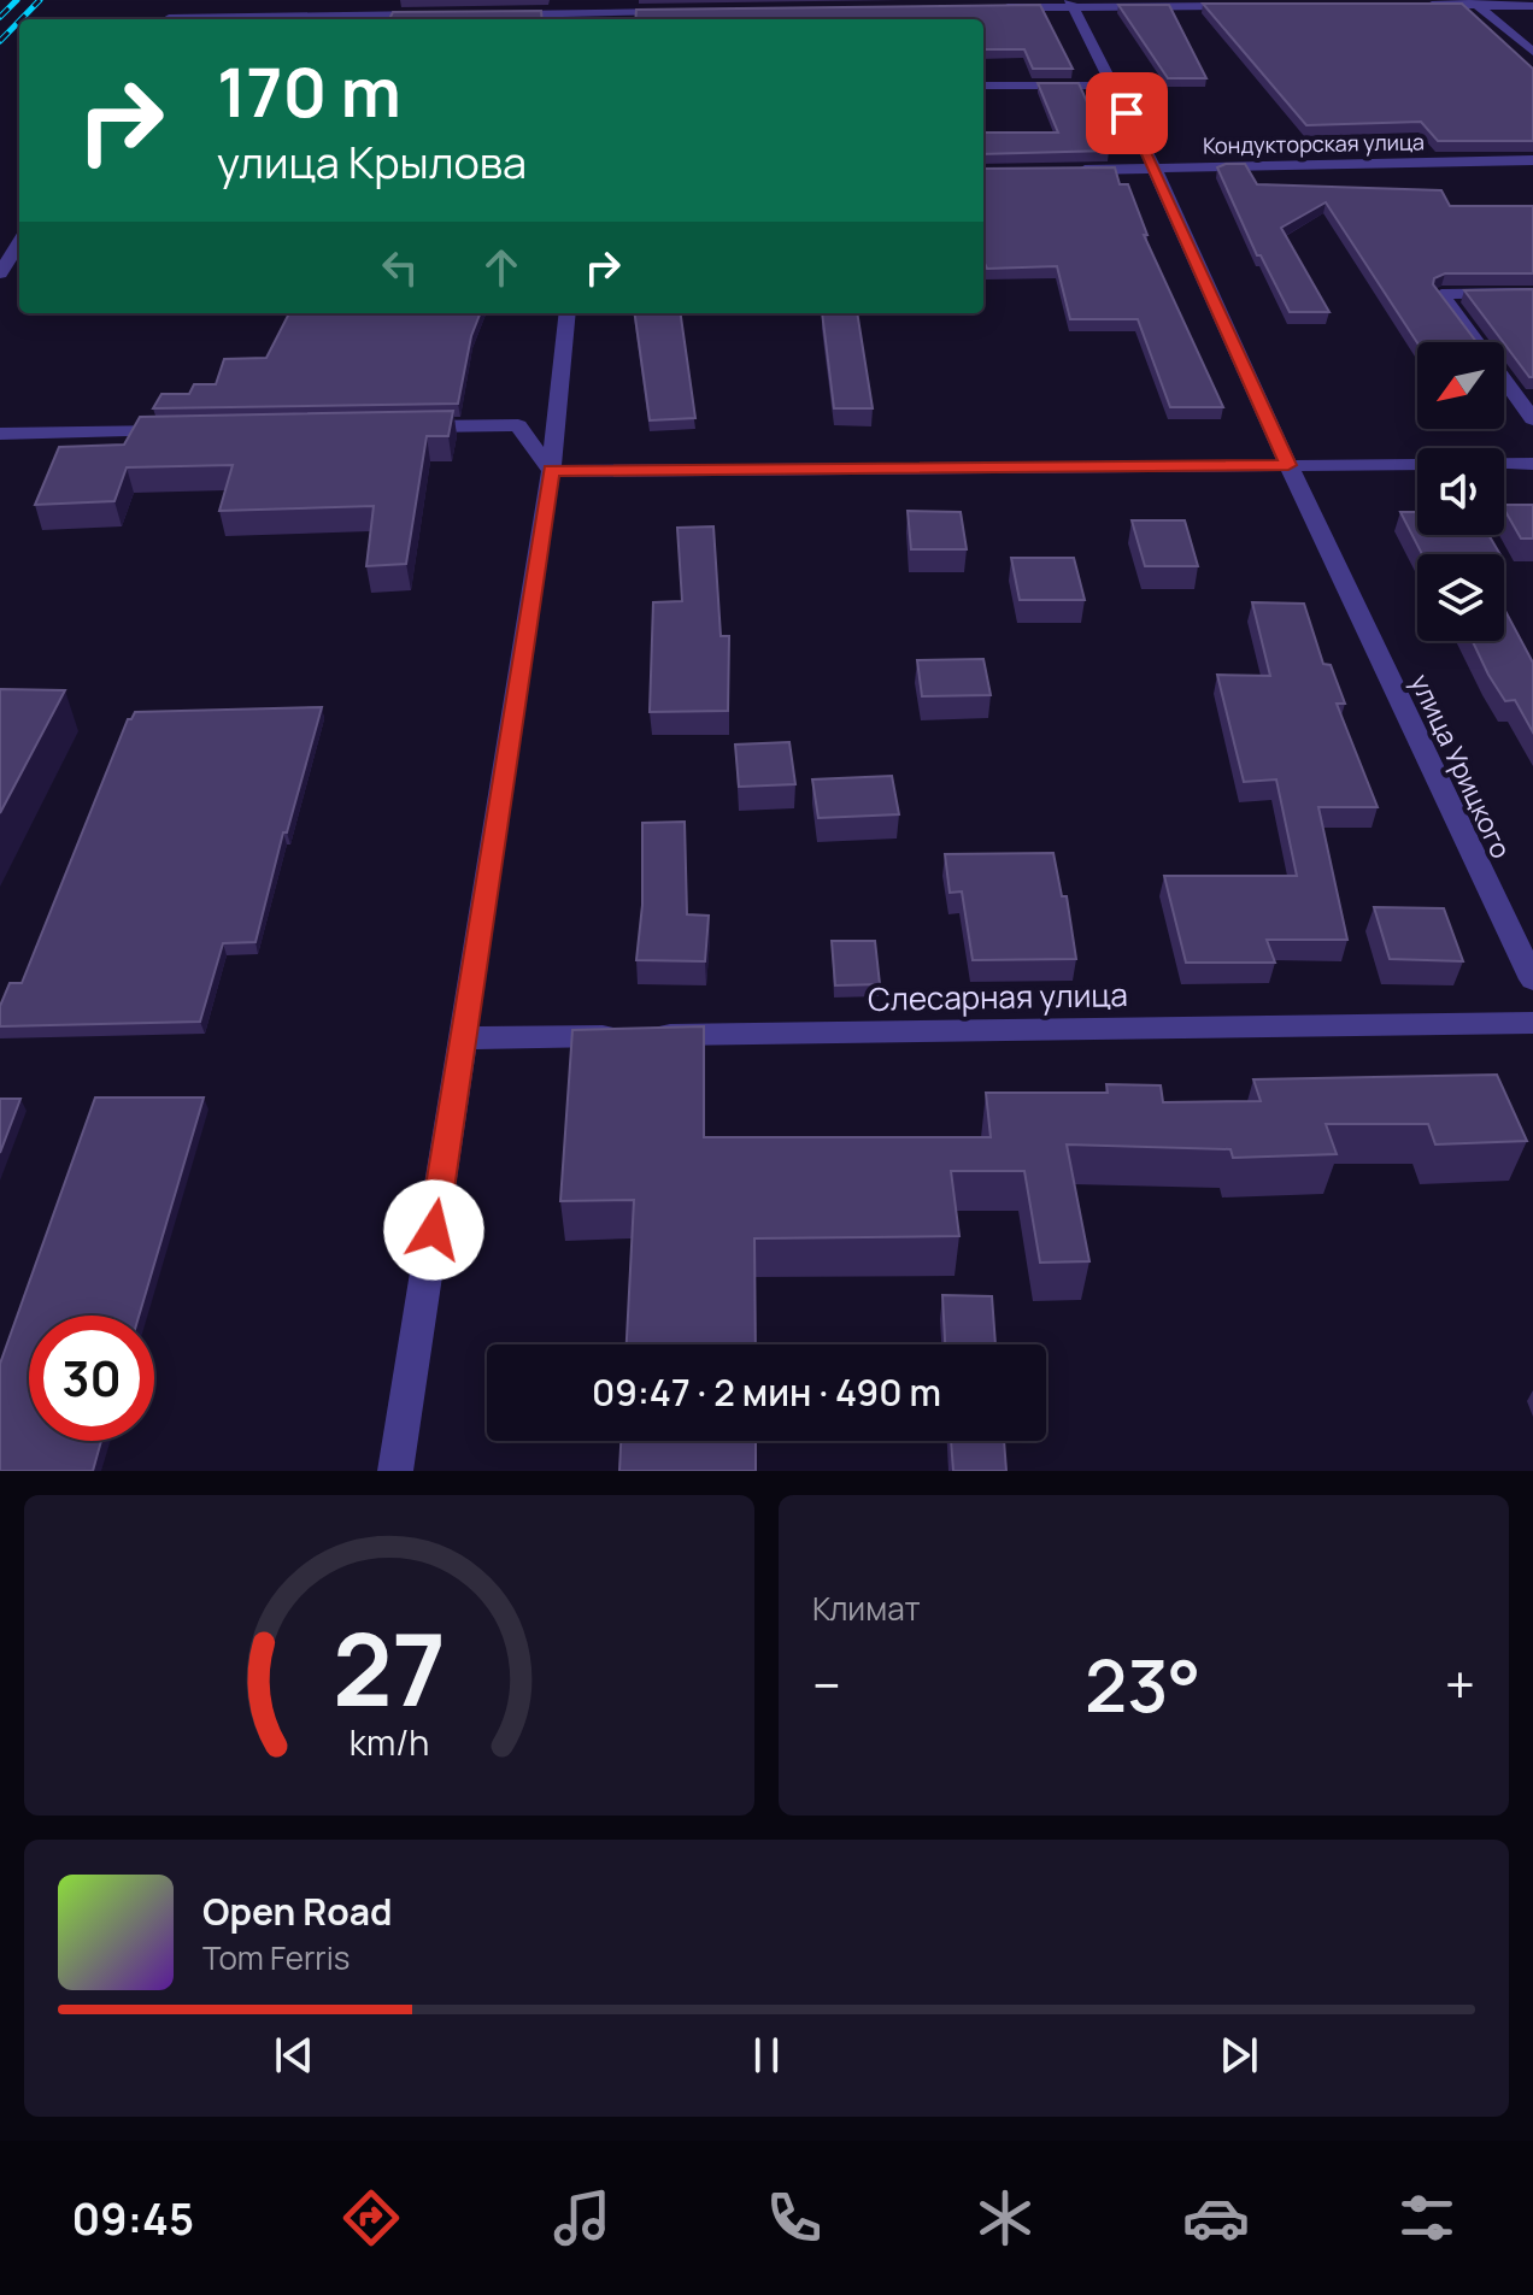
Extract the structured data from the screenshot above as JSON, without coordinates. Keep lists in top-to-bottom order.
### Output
{
  "streets": {
    "street": ["Кондукторская улица", "улица Урицкого", "Слесарная улица"]
  },
  "crossings": [
    ["Кондукторская улица", "улица Урицкого"]
  ],
  "north": "bottom left",
  "page": {
    "turn": ["170 m", "улица Крылова"],
    "limit": "30",
    "trip": "09:47 · 2 мин · 490 m",
    "tile": "Климат",
    "heat": ["−", "23°", "+"],
    "song": ["Open Road", "Tom Ferris"],
    "tabs": "09:45",
    "gauge": ["27", "km/h"]
  }
}
